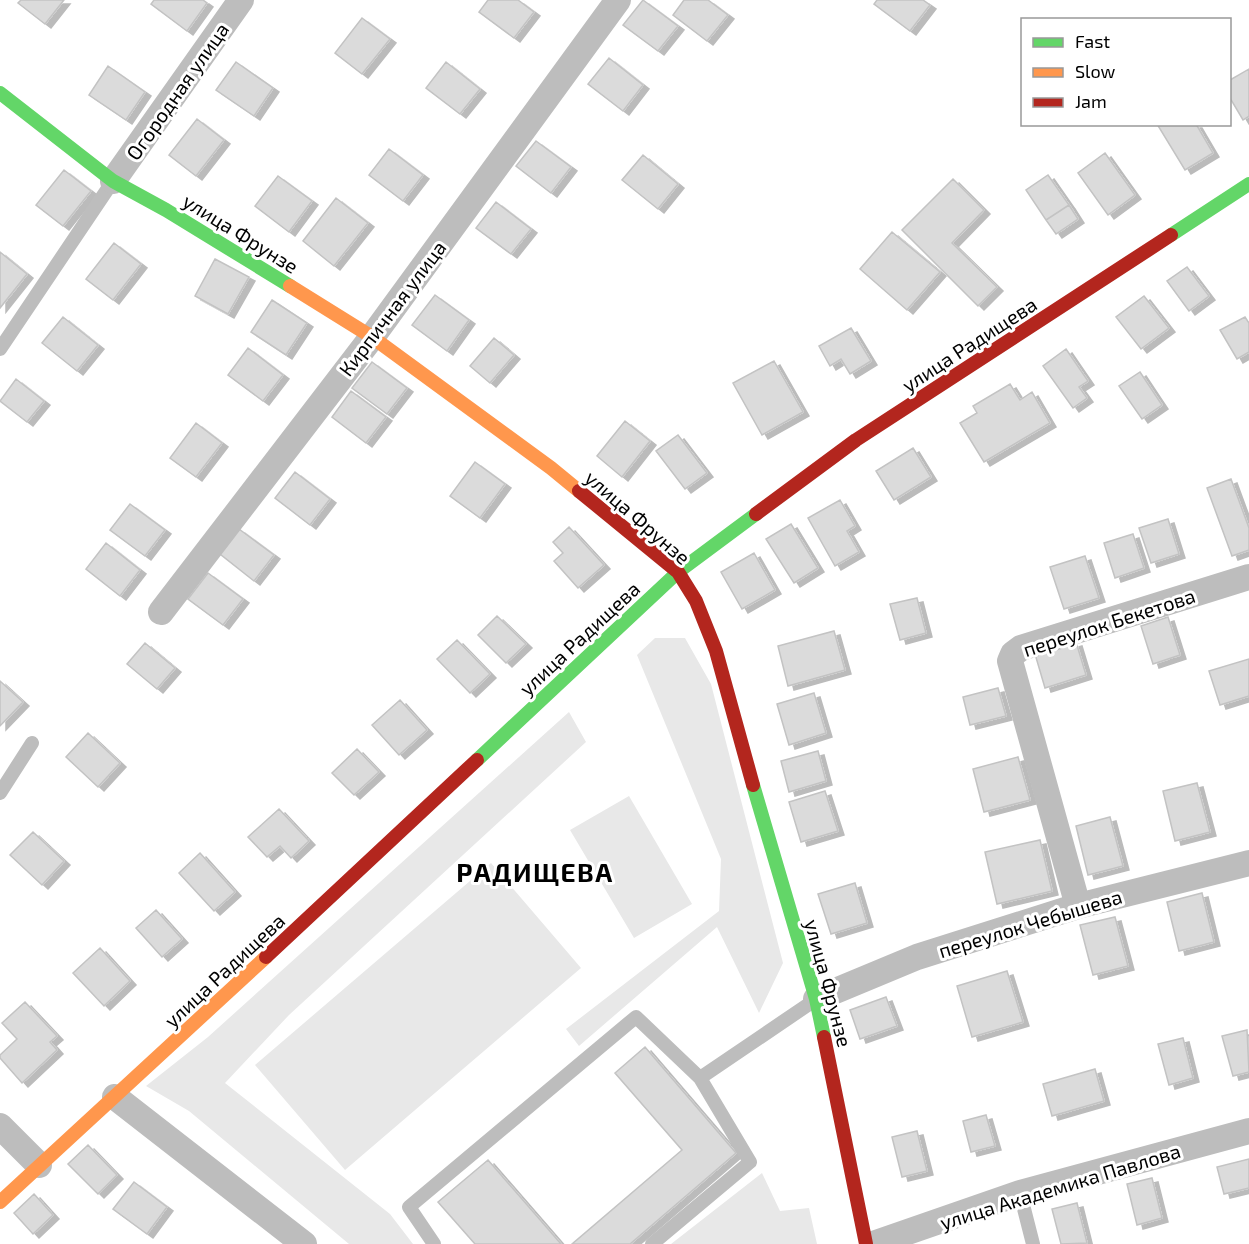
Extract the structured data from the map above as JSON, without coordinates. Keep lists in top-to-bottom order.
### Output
{
  "streets": {
    "main road": ["улица Фрунзе", "улица Радищева"],
    "street": [
      "Огородная улица",
      "Кирпичная улица",
      "переулок Бекетова",
      "переулок Чебышева",
      "улица Академика Павлова"
    ]
  },
  "crossings": [
    ["Огородная улица", "улица Фрунзе"],
    ["улица Фрунзе", "Кирпичная улица"],
    ["улица Фрунзе", "улица Радищева"],
    ["улица Фрунзе", "переулок Чебышева"],
    ["переулок Бекетова", "переулок Чебышева"]
  ],
  "districts": ["РАДИЩЕВА"],
  "legend": ["Fast", "Slow", "Jam"]
}
